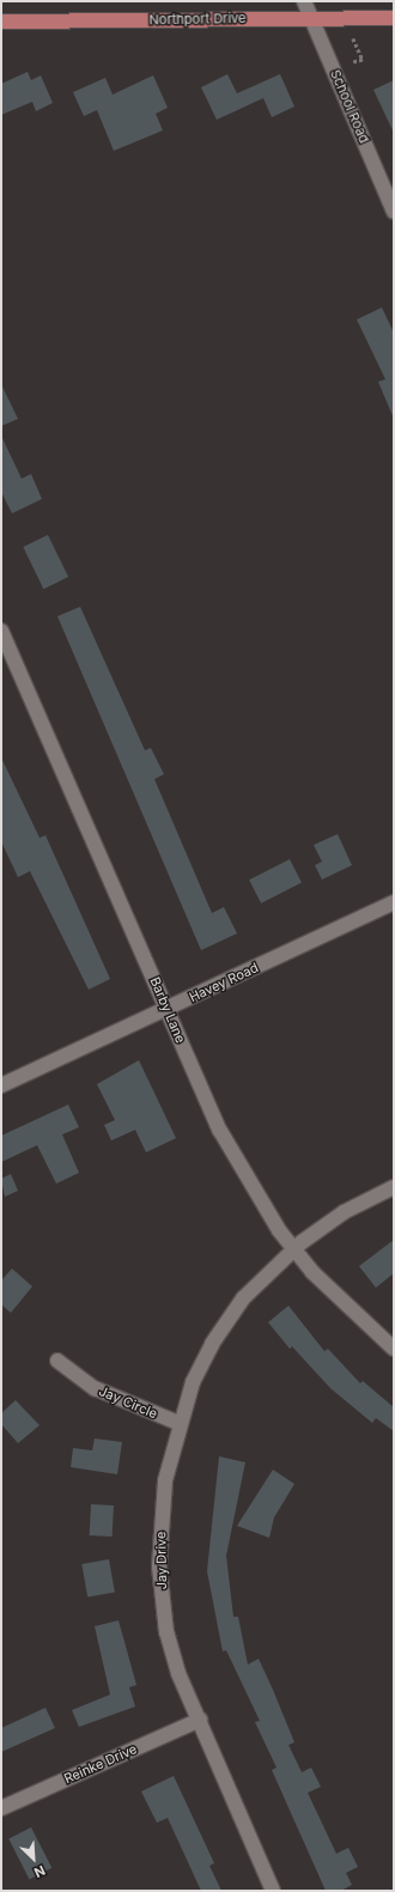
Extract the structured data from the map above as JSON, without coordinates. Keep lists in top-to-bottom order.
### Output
{
  "streets": {
    "main road": ["Northport Drive"],
    "street": [
      "School Road",
      "Havey Road",
      "Barby Lane",
      "Jay Circle",
      "Jay Drive",
      "Reinke Drive"
    ]
  },
  "crossings": [
    ["Northport Drive", "School Road"],
    ["Havey Road", "Barby Lane"],
    ["Barby Lane", "Jay Drive"],
    ["Jay Circle", "Jay Drive"],
    ["Jay Drive", "Reinke Drive"]
  ],
  "north": "bottom right"
}
